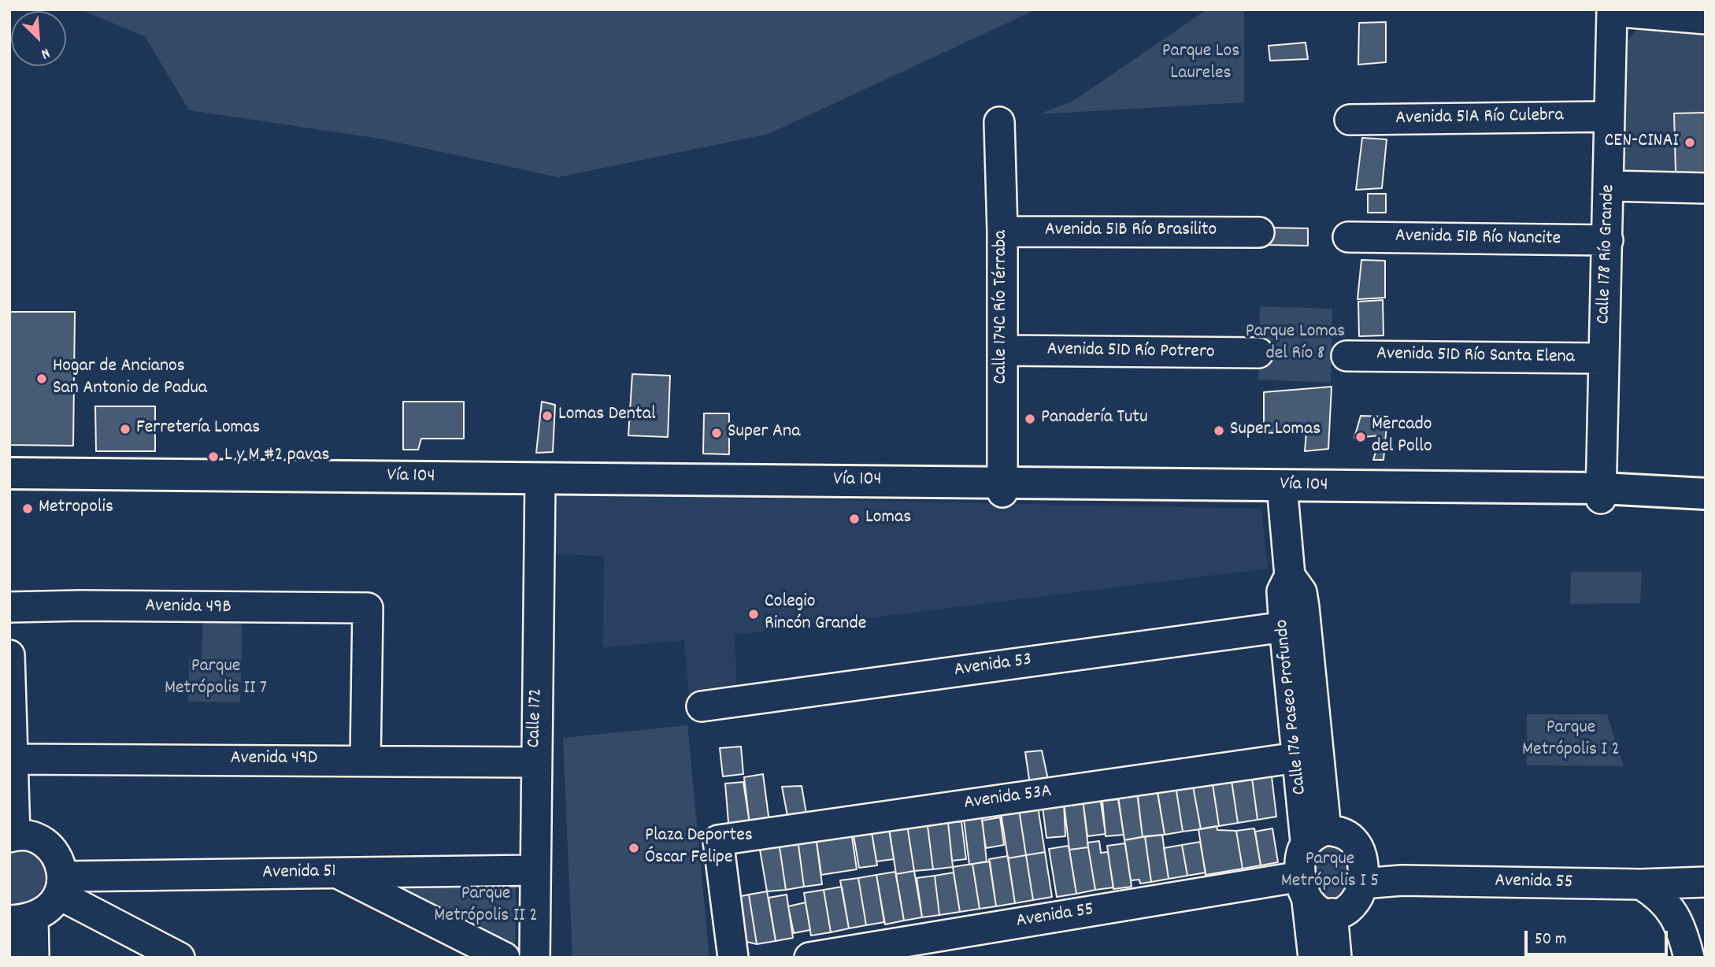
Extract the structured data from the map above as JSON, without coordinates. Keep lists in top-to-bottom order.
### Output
{
  "streets": {
    "main road": ["Vía 104"],
    "street": [
      "Avenida 51A Río Culebra",
      "Avenida 51B Río Brasilito",
      "Avenida 51B Río Nancite",
      "Calle 178 Río Grande",
      "Calle 174C Río Térraba",
      "Avenida 51D Río Potrero",
      "Avenida 51D Río Santa Elena",
      "Avenida 49B",
      "Avenida 53",
      "Calle 176 Paseo Profundo",
      "Calle 172",
      "Avenida 49D",
      "Avenida 53A",
      "Avenida 51",
      "Avenida 55"
    ]
  },
  "crossings": [
    ["Avenida 51A Río Culebra", "Calle 178 Río Grande"],
    ["Avenida 51B Río Brasilito", "Calle 174C Río Térraba"],
    ["Avenida 51B Río Nancite", "Calle 178 Río Grande"],
    ["Calle 178 Río Grande", "Avenida 51D Río Santa Elena"],
    ["Calle 178 Río Grande", "Vía 104"],
    ["Calle 174C Río Térraba", "Avenida 51D Río Potrero"],
    ["Calle 174C Río Térraba", "Vía 104"],
    ["Vía 104", "Calle 176 Paseo Profundo"],
    ["Vía 104", "Calle 172"],
    ["Avenida 49B", "Avenida 49D"],
    ["Avenida 53", "Calle 176 Paseo Profundo"],
    ["Calle 176 Paseo Profundo", "Avenida 53A"],
    ["Calle 176 Paseo Profundo", "Avenida 55"],
    ["Calle 172", "Avenida 49D"],
    ["Calle 172", "Avenida 51"]
  ],
  "parks": [
    "Parque Los Laureles",
    "Parque Lomas del Río 8",
    "Parque Metrópolis II 7",
    "Parque Metrópolis I 2",
    "Parque Metrópolis I 5",
    "Parque Metrópolis II 2"
  ],
  "places": [
    "CEN-CINAI",
    "Hogar de Ancianos San Antonio de Padua",
    "Lomas Dental",
    "Panadería Tutu",
    "Ferretería Lomas",
    "Super Lomas",
    "Super Ana",
    "Mercado del Pollo",
    "L y M #2 pavas",
    "Metropolis",
    "Lomas",
    "Colegio Rincón Grande",
    "Plaza Deportes Óscar Felipe"
  ],
  "scale_bar": "50 m",
  "north": "bottom right"
}
